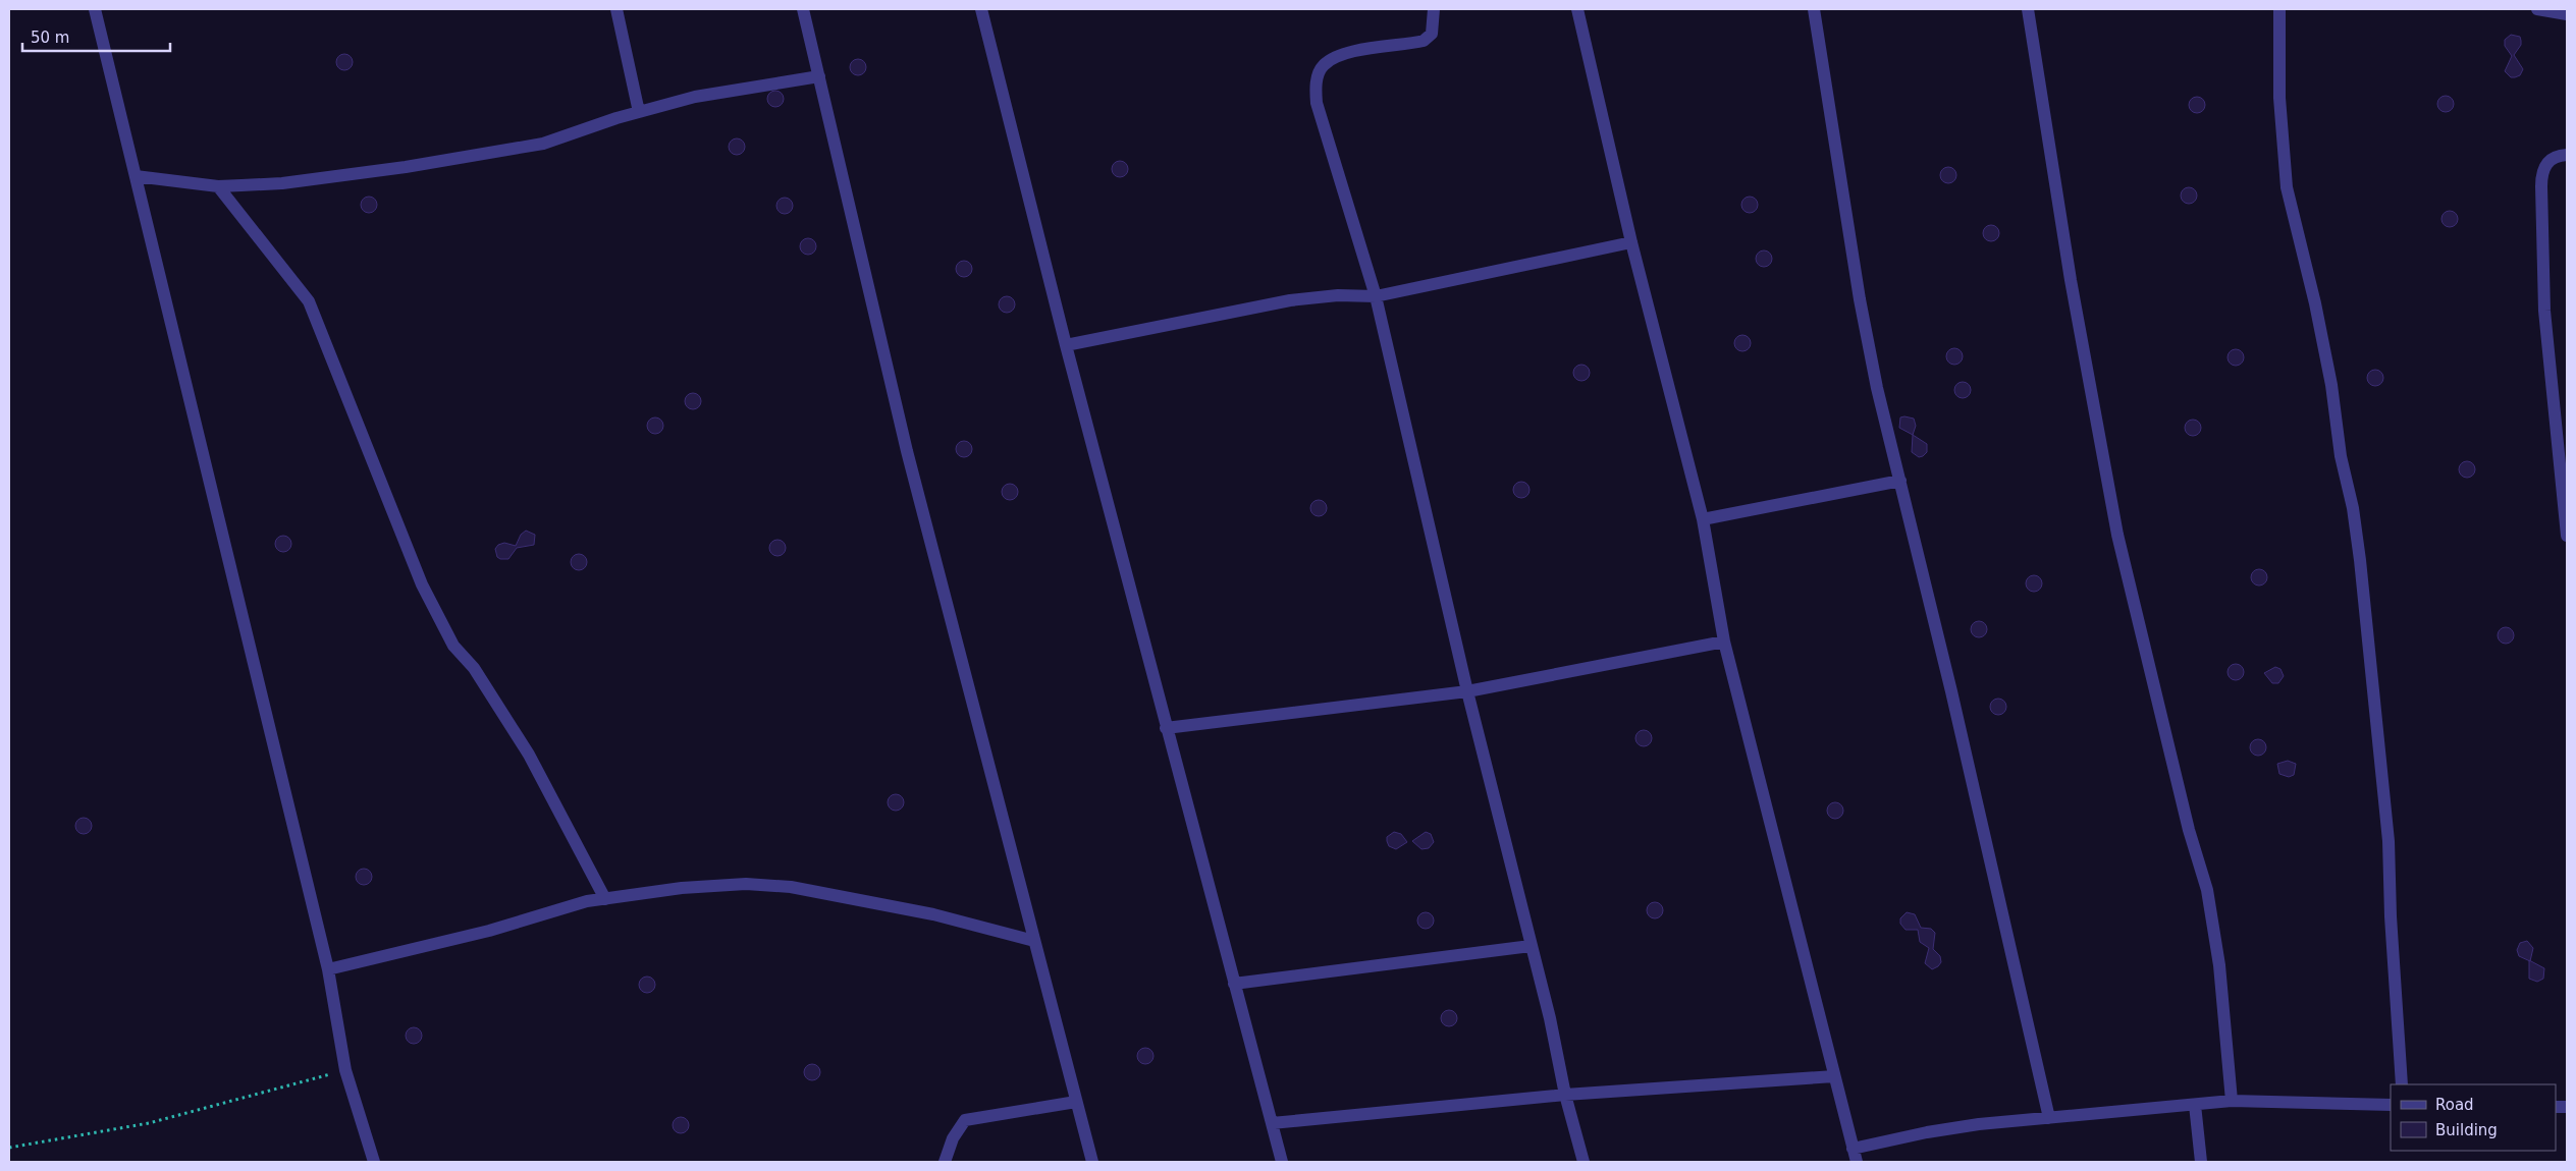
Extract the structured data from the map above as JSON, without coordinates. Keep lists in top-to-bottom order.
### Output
{
  "legend": ["Road", "Building"],
  "scale_bar": "50 m"
}
